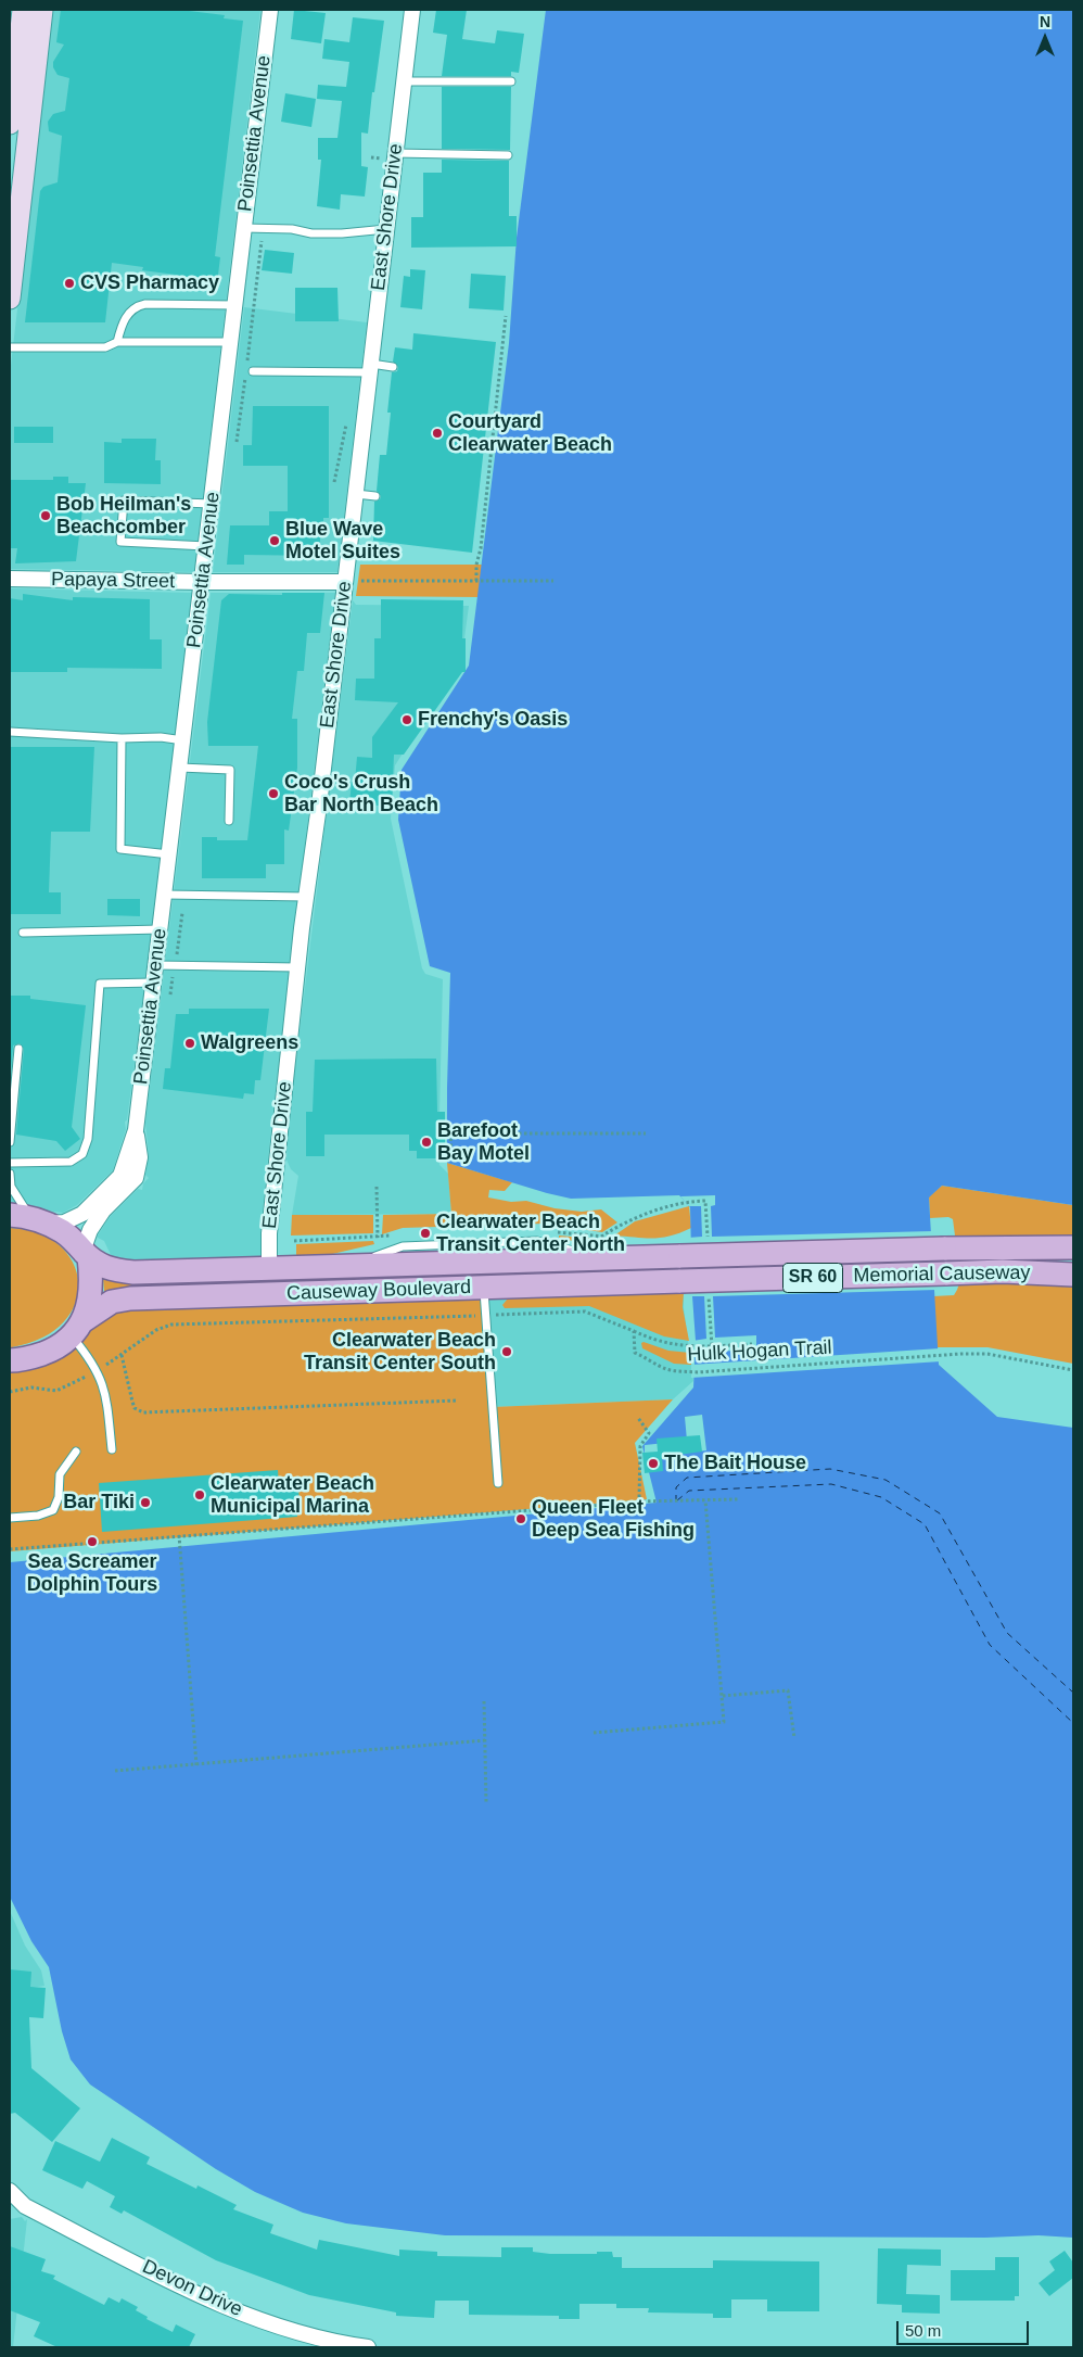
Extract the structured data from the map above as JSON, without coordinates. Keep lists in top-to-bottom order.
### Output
{
  "streets": {
    "main road": ["Memorial Causeway", "SR 60", "Causeway Boulevard"],
    "street": [
      "Poinsettia Avenue",
      "East Shore Drive",
      "Papaya Street",
      "Devon Drive"
    ],
    "path": ["Hulk Hogan Trail"]
  },
  "crossings": [
    ["Poinsettia Avenue", "Papaya Street"],
    ["Poinsettia Avenue", "Causeway Boulevard"],
    ["East Shore Drive", "Papaya Street"],
    ["East Shore Drive", "Causeway Boulevard"],
    ["Memorial Causeway", "Causeway Boulevard"]
  ],
  "places": [
    "CVS Pharmacy",
    "Courtyard Clearwater Beach",
    "Bob Heilman's Beachcomber",
    "Blue Wave Motel Suites",
    "Frenchy's Oasis",
    "Coco's Crush Bar North Beach",
    "Walgreens",
    "Barefoot Bay Motel",
    "Clearwater Beach Transit Center North",
    "Clearwater Beach Transit Center South",
    "The Bait House",
    "Clearwater Beach Municipal Marina",
    "Bar Tiki",
    "Queen Fleet Deep Sea Fishing",
    "Sea Screamer Dolphin Tours"
  ],
  "scale_bar": "50 m",
  "north": "top"
}
